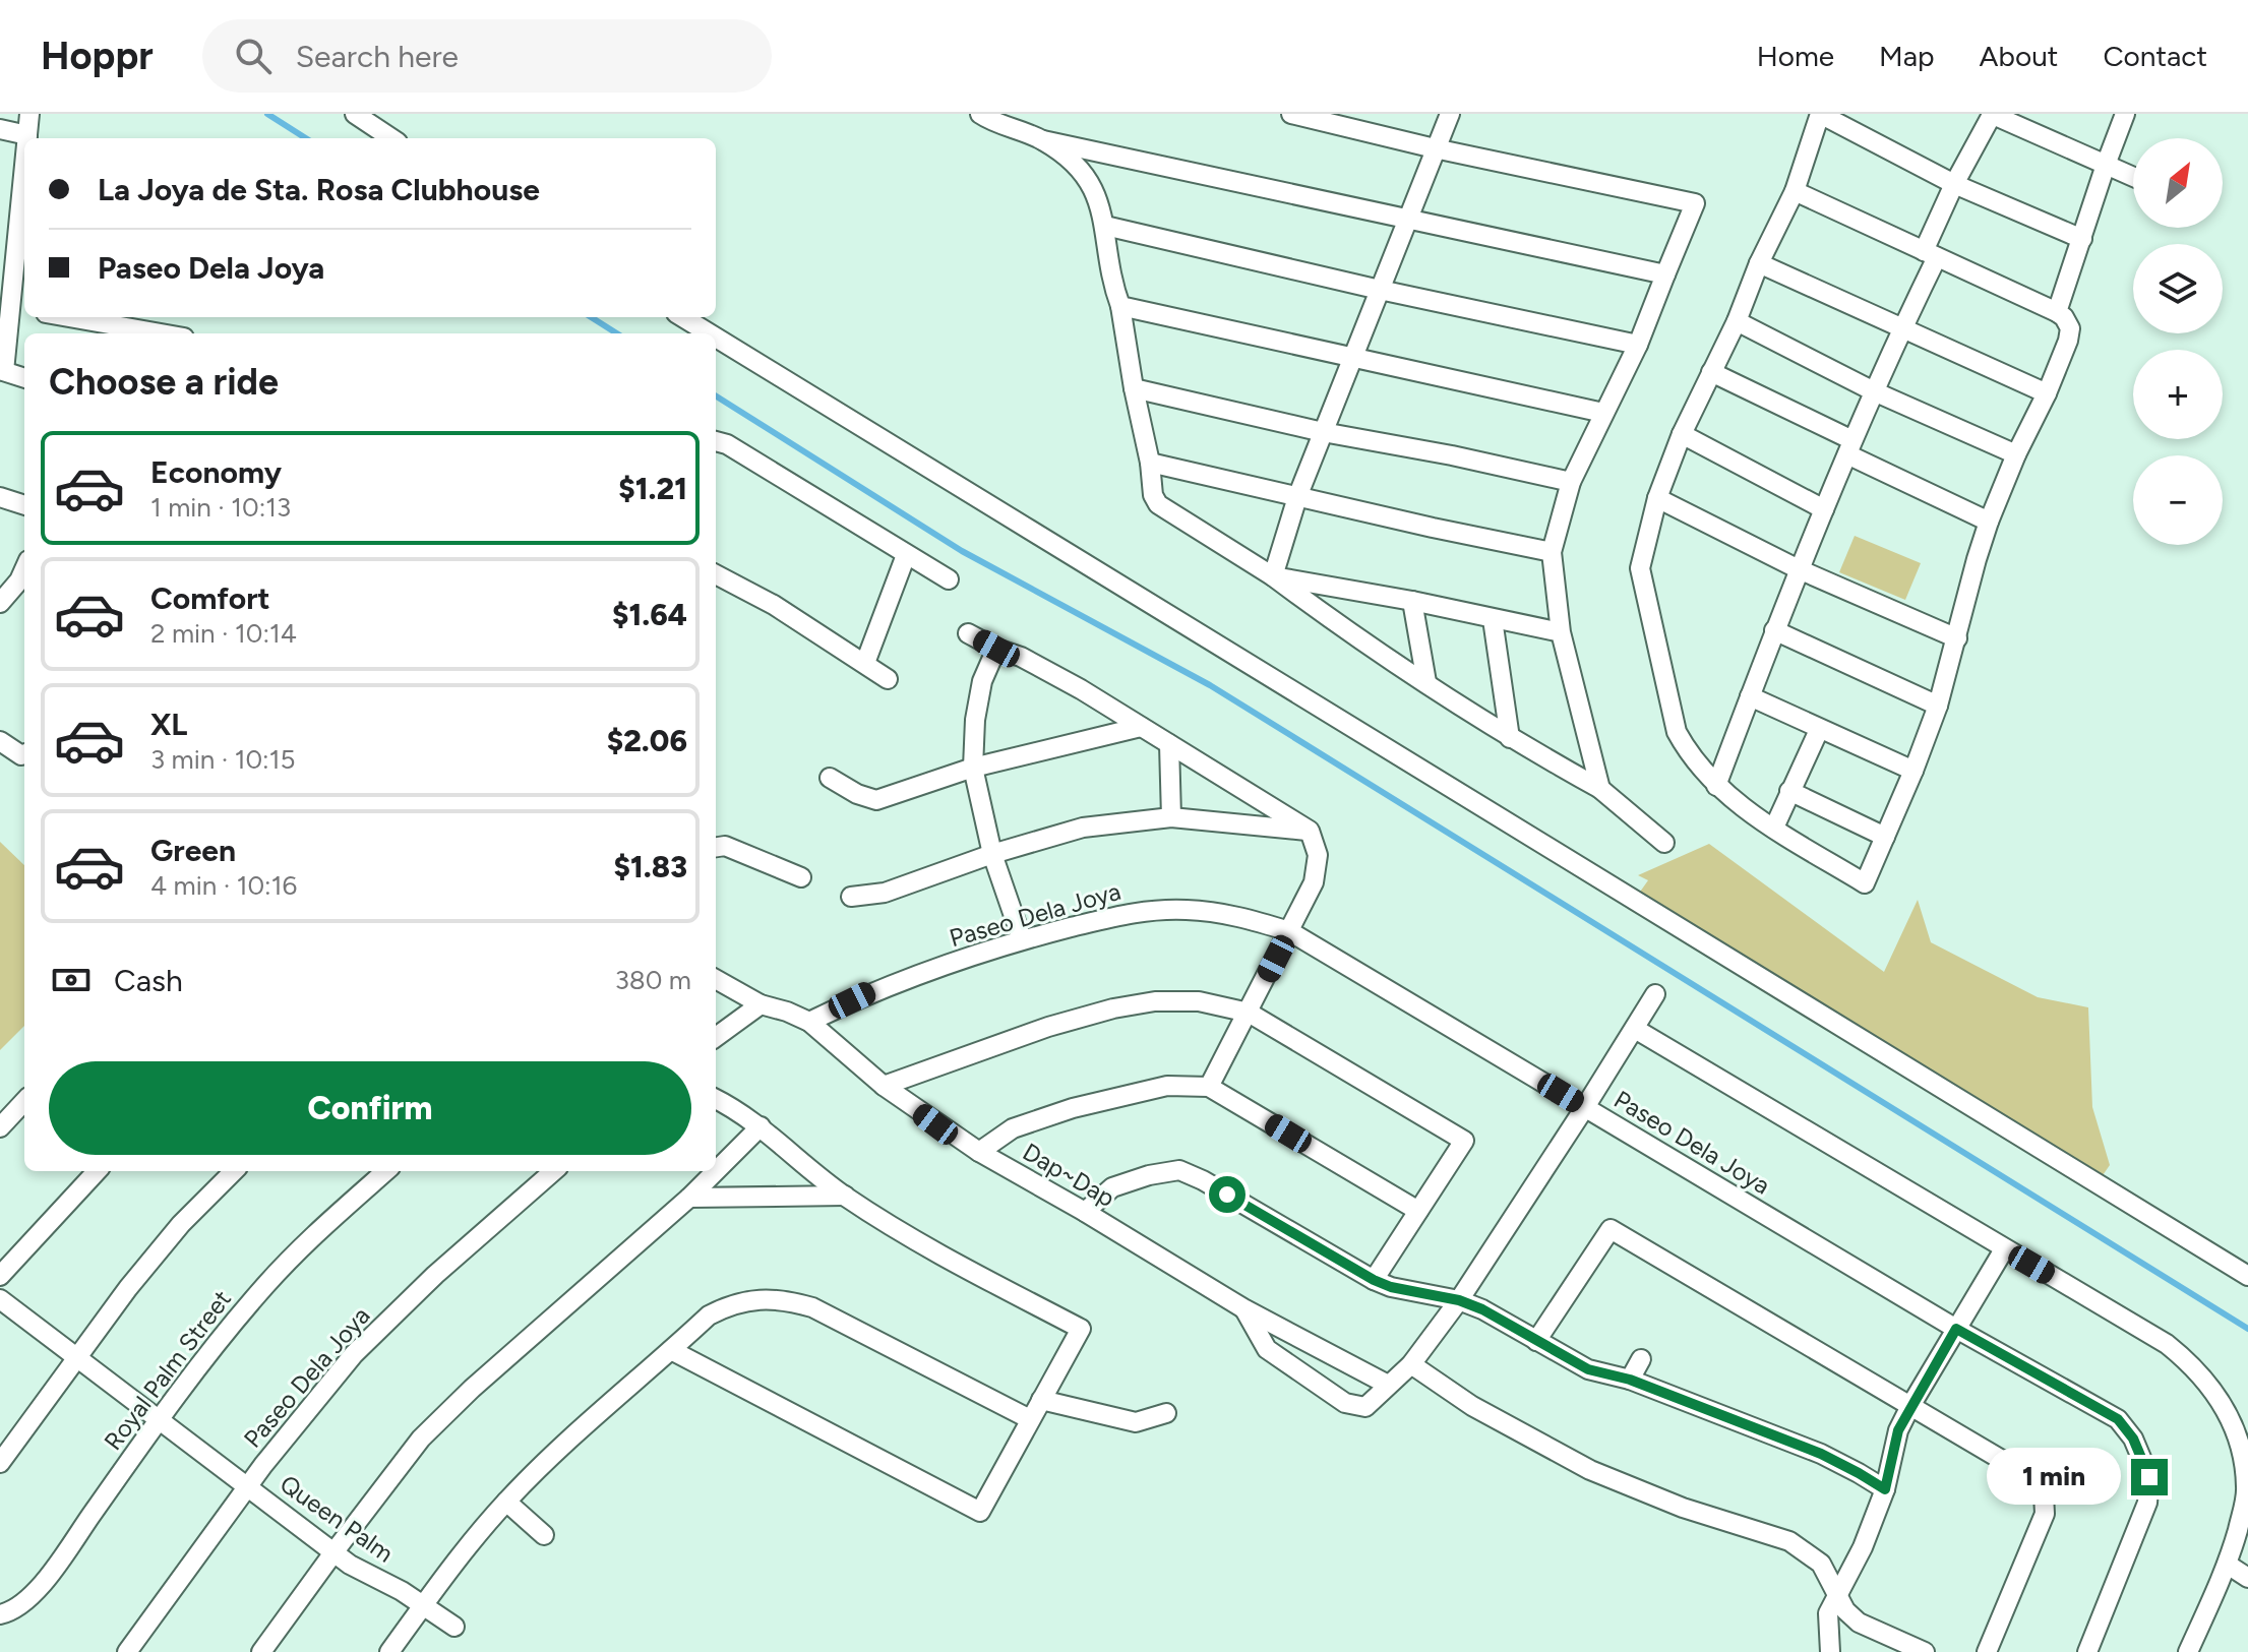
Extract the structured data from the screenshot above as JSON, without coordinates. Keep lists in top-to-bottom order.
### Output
{
  "streets": {
    "street": [
      "Paseo Dela Joya",
      "Dap~Dap",
      "Royal Palm Street",
      "Queen Palm"
    ]
  },
  "crossings": [
    ["Paseo Dela Joya", "Dap~Dap"],
    ["Paseo Dela Joya", "Queen Palm"],
    ["Royal Palm Street", "Queen Palm"]
  ],
  "north": "top right",
  "page": {
    "header": "Hoppr",
    "search": "Search here",
    "nav": [
      "Home",
      "Map",
      "About",
      "Contact"
    ],
    "map_buttons": ["+", "−"],
    "banner": ["La Joya de Sta. Rosa Clubhouse", "Paseo Dela Joya"],
    "heading": "Choose a ride",
    "list": [
      {
        "name": "Economy",
        "note": "1 min · 10:13",
        "value": "$1.21"
      },
      {
        "name": "Comfort",
        "note": "2 min · 10:14",
        "value": "$1.64"
      },
      {
        "name": "XL",
        "note": "3 min · 10:15",
        "value": "$2.06"
      },
      {
        "name": "Green",
        "note": "4 min · 10:16",
        "value": "$1.83"
      }
    ],
    "pay": ["Cash", "380 m"],
    "buttons": "Confirm",
    "bubble": "1 min"
  }
}
